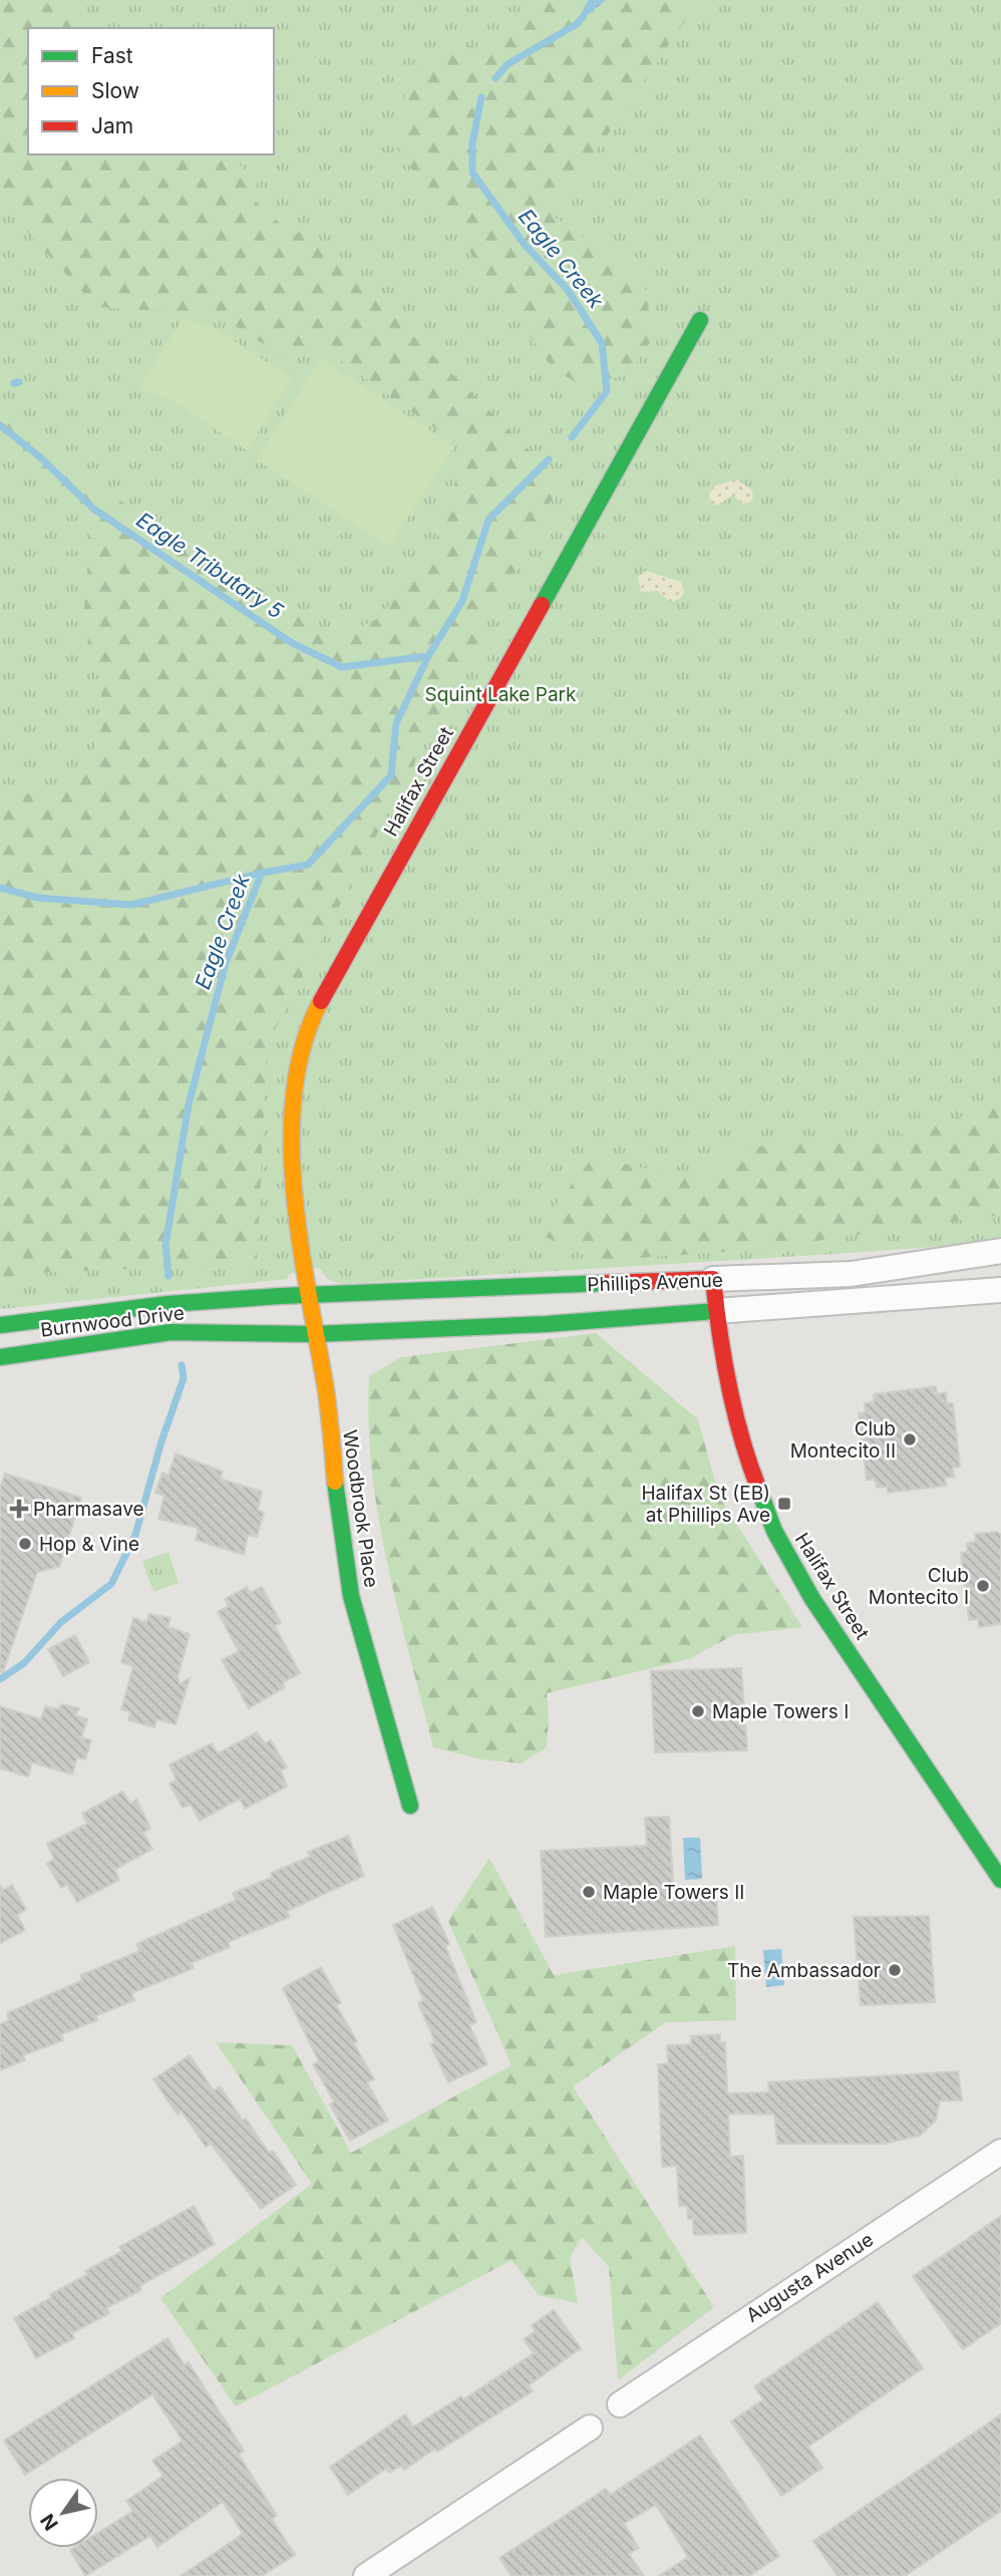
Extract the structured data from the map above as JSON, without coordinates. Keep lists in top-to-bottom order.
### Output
{
  "streets": {
    "street": [
      "Halifax Street",
      "Phillips Avenue",
      "Burnwood Drive",
      "Woodbrook Place",
      "Augusta Avenue"
    ]
  },
  "crossings": [
    ["Halifax Street", "Phillips Avenue"],
    ["Halifax Street", "Burnwood Drive"],
    ["Halifax Street", "Woodbrook Place"],
    ["Phillips Avenue", "Burnwood Drive"],
    ["Phillips Avenue", "Woodbrook Place"],
    ["Burnwood Drive", "Woodbrook Place"]
  ],
  "water": ["Eagle Creek", "Eagle Tributary 5"],
  "parks": ["Squint Lake Park"],
  "places": {
    "other": [
      "Club Montecito II",
      "Hop & Vine",
      "Club Montecito I",
      "Maple Towers I",
      "Maple Towers II",
      "The Ambassador"
    ],
    "transit": ["Halifax St (EB) at Phillips Ave"],
    "health": ["Pharmasave"]
  },
  "legend": ["Fast", "Slow", "Jam"],
  "north": "bottom left"
}
